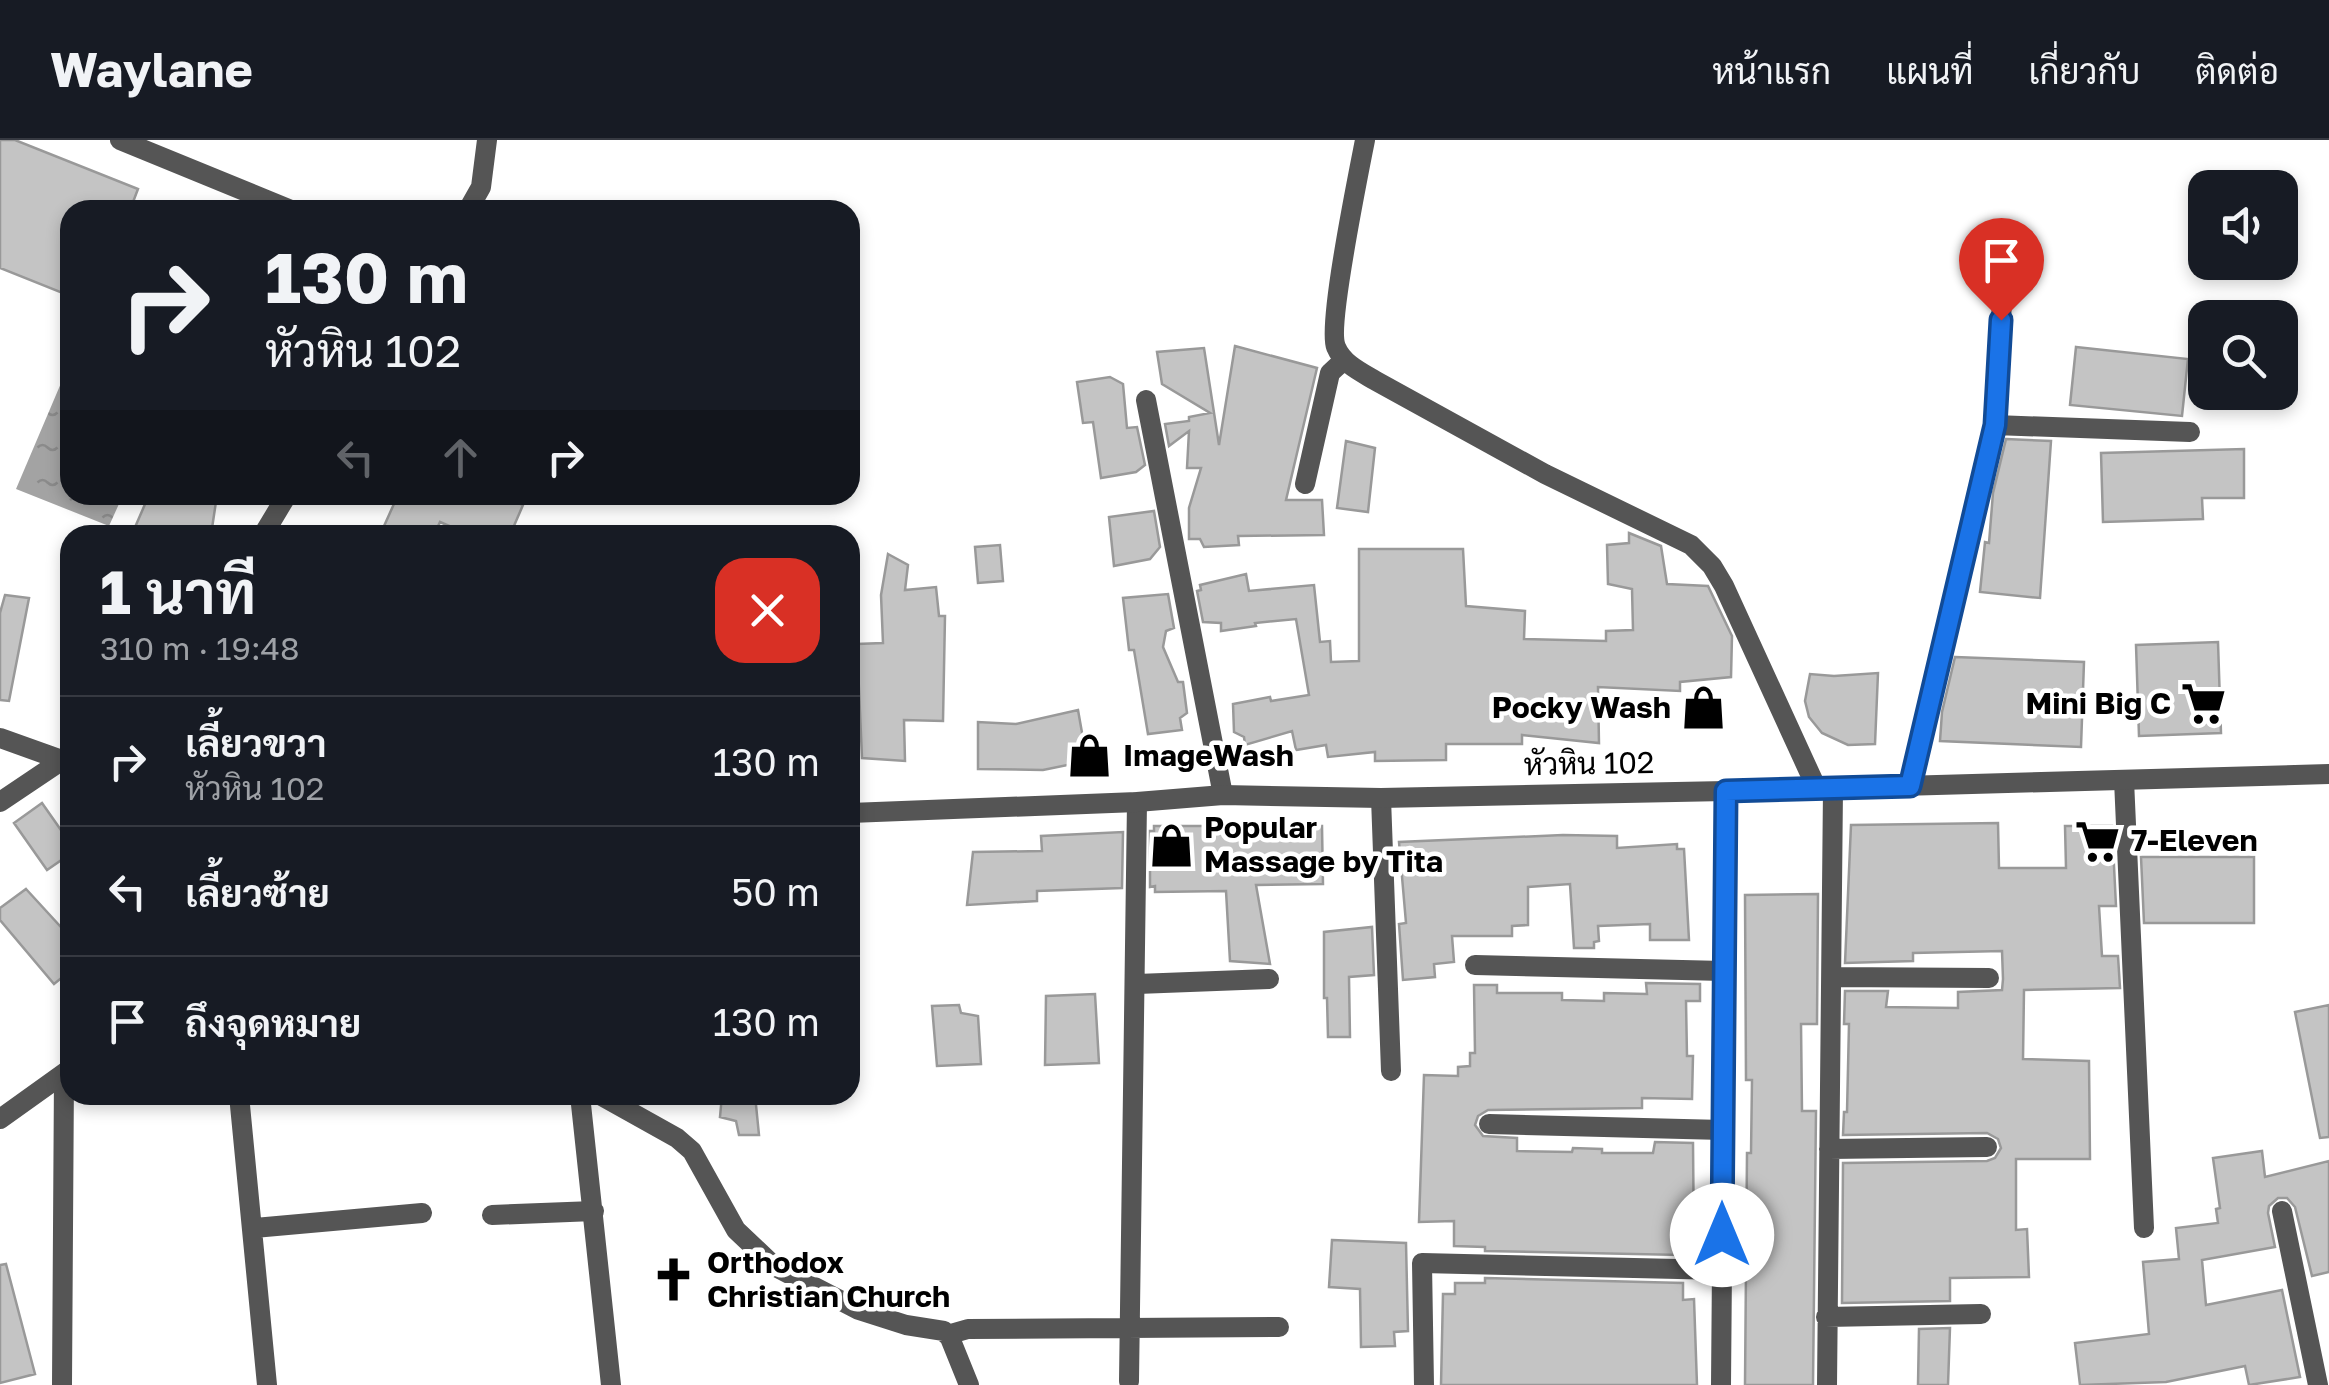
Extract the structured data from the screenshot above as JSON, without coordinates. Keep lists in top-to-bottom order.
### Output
{
  "streets": {
    "street": ["หัวหิน 102"]
  },
  "places": {
    "supermarket": ["Mini Big C", "7-Eleven"],
    "shop": ["Pocky Wash", "ImageWash", "Popular Massage by Tita"],
    "church": ["Orthodox Christian Church"]
  },
  "page": {
    "header": "Waylane",
    "nav": [
      "หน้าแรก",
      "แผนที่",
      "เกี่ยวกับ",
      "ติดต่อ"
    ],
    "turn": ["130 m", "หัวหิน 102"],
    "heading": ["1 นาที", "310 m · 19:48"],
    "list": [
      {
        "name": "เลี้ยวขวา",
        "note": "หัวหิน 102",
        "value": "130 m"
      },
      {
        "name": "เลี้ยวซ้าย",
        "value": "50 m"
      },
      {
        "name": "ถึงจุดหมาย",
        "value": "130 m"
      }
    ]
  }
}
